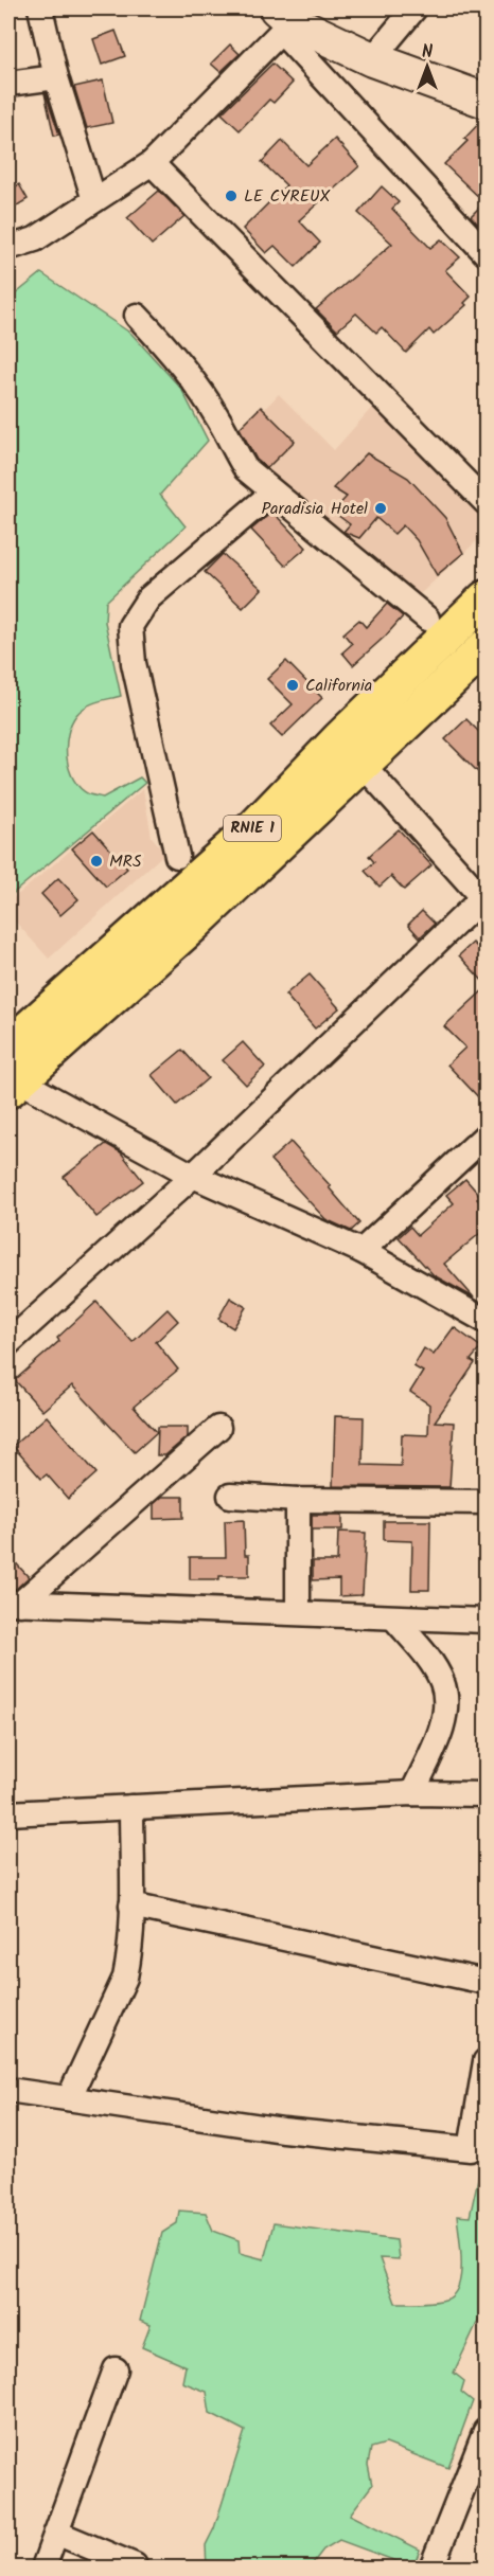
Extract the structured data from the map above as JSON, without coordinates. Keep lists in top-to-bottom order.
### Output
{
  "streets": {
    "highway": ["RNIE 1"]
  },
  "places": [
    "LE CYREUX",
    "Paradisia Hotel",
    "California",
    "MRS"
  ],
  "north": "top"
}
